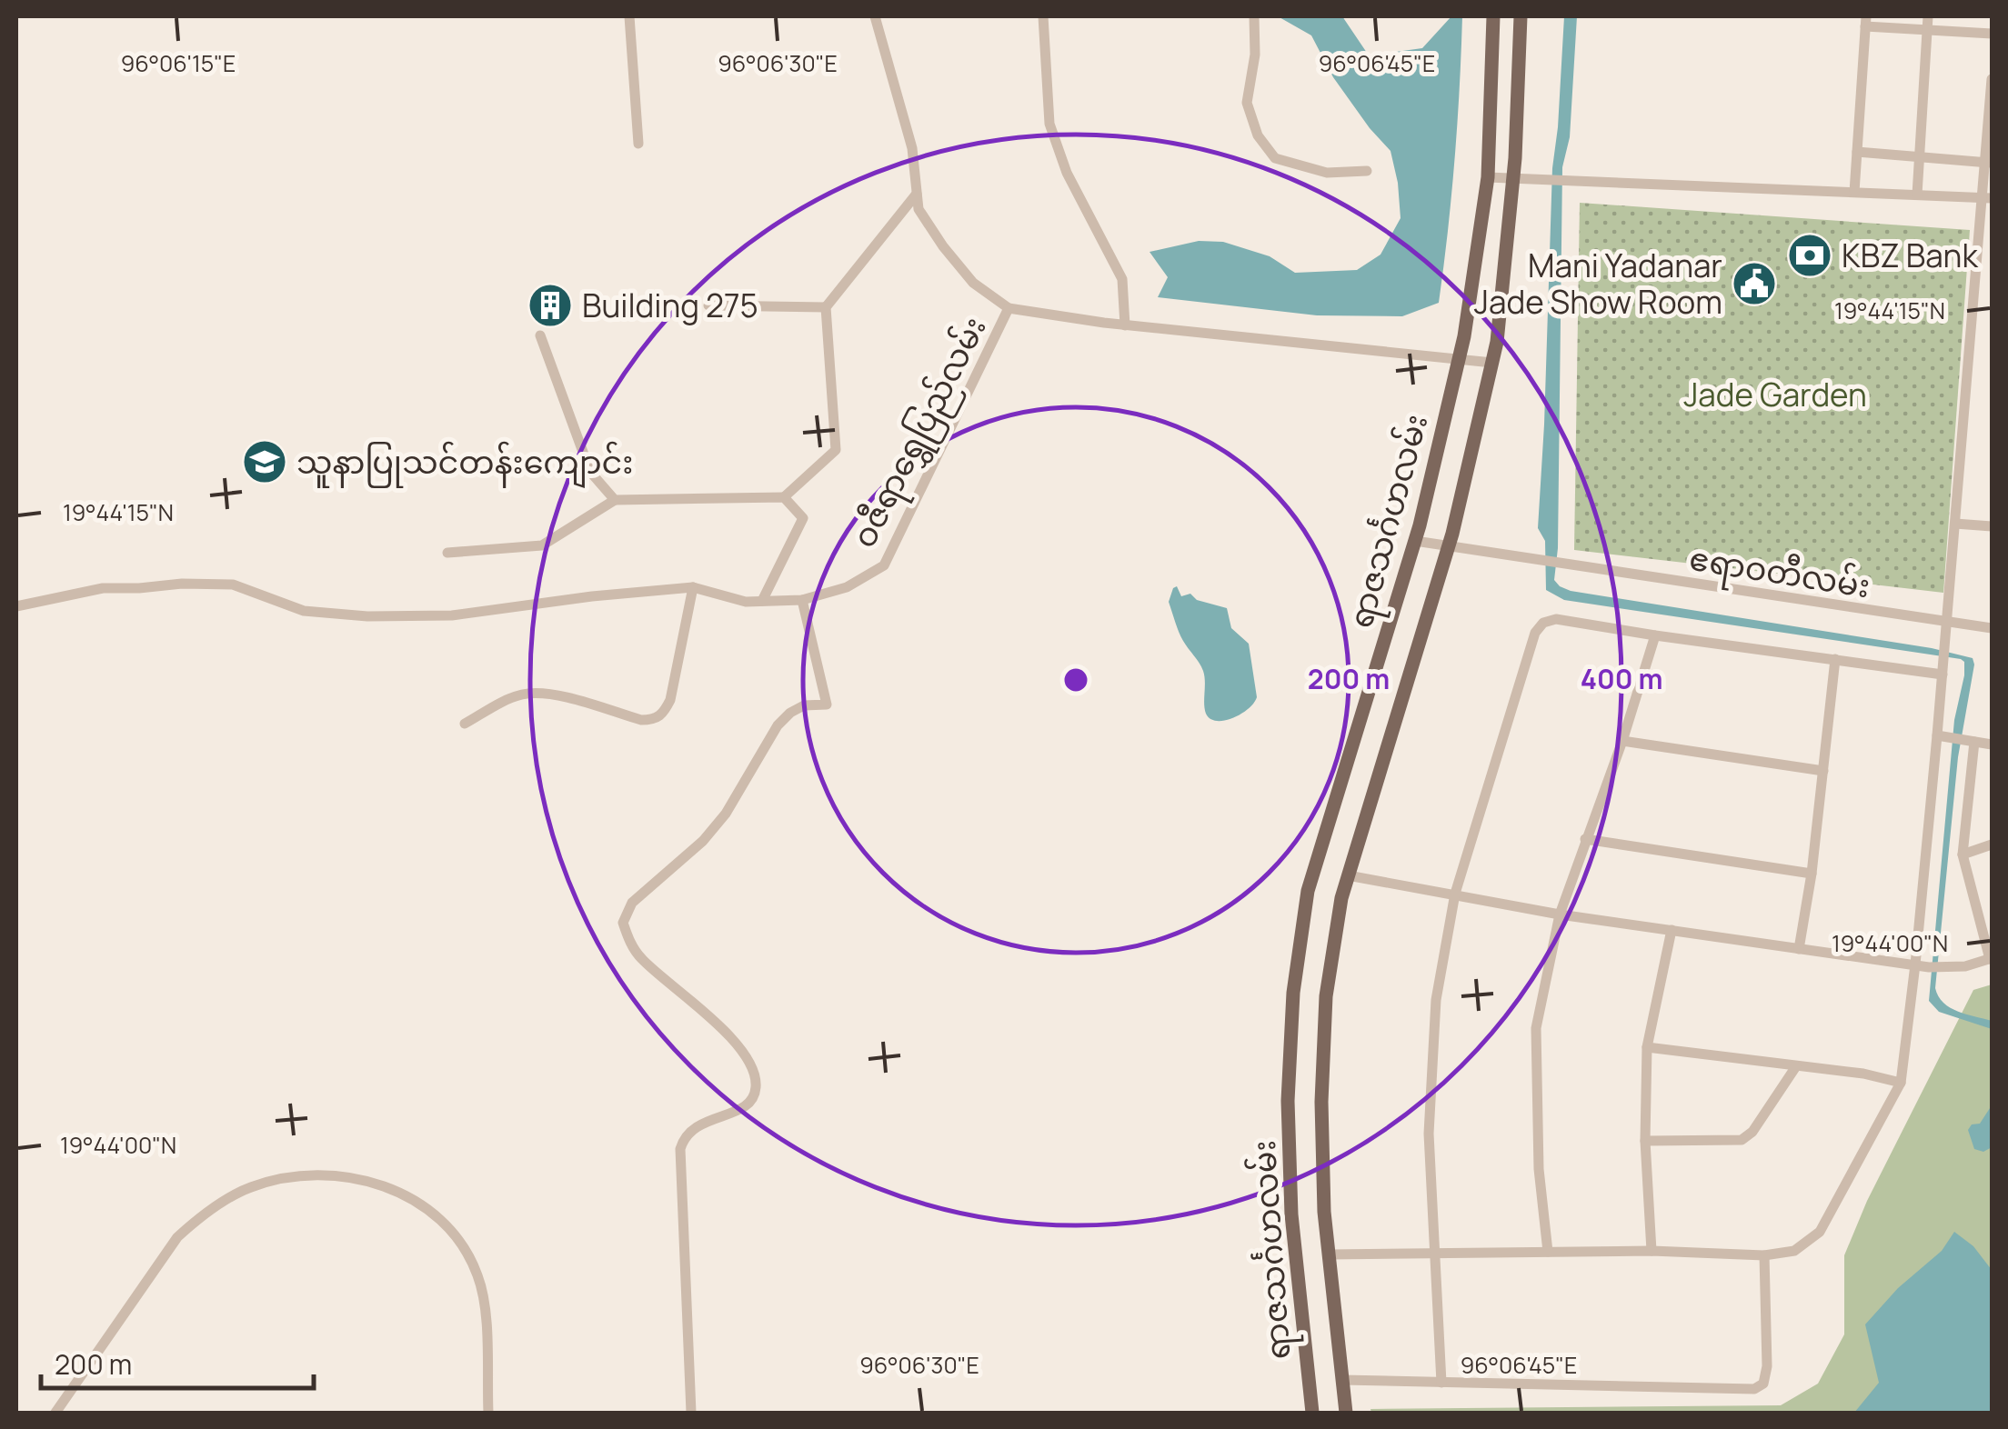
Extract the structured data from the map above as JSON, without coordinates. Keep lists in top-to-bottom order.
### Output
{
  "streets": {
    "main road": ["ရာဇသင်္ဂဟလမ်း"],
    "street": ["ဝဇီရာရွှေပြည်လမ်း", "ဧရာဝတီလမ်း"]
  },
  "crossings": [
    ["ဝဇီရာရွှေပြည်လမ်း", "ရာဇသင်္ဂဟလမ်း"],
    ["ရာဇသင်္ဂဟလမ်း", "ဧရာဝတီလမ်း"]
  ],
  "parks": ["Jade Garden"],
  "places": {
    "bank": ["KBZ Bank"],
    "public building": ["Mani Yadanar Jade Show Room"],
    "building": ["Building 275"],
    "school or university": ["သူနာပြုသင်တန်းကျောင်း"]
  },
  "scale_bar": "200 m",
  "coordinates": [
    "96°06'15\"E",
    "96°06'30\"E",
    "96°06'45\"E",
    "19°44'15\"N",
    "19°44'00\"N"
  ],
  "rings": ["200 m", "400 m"]
}
